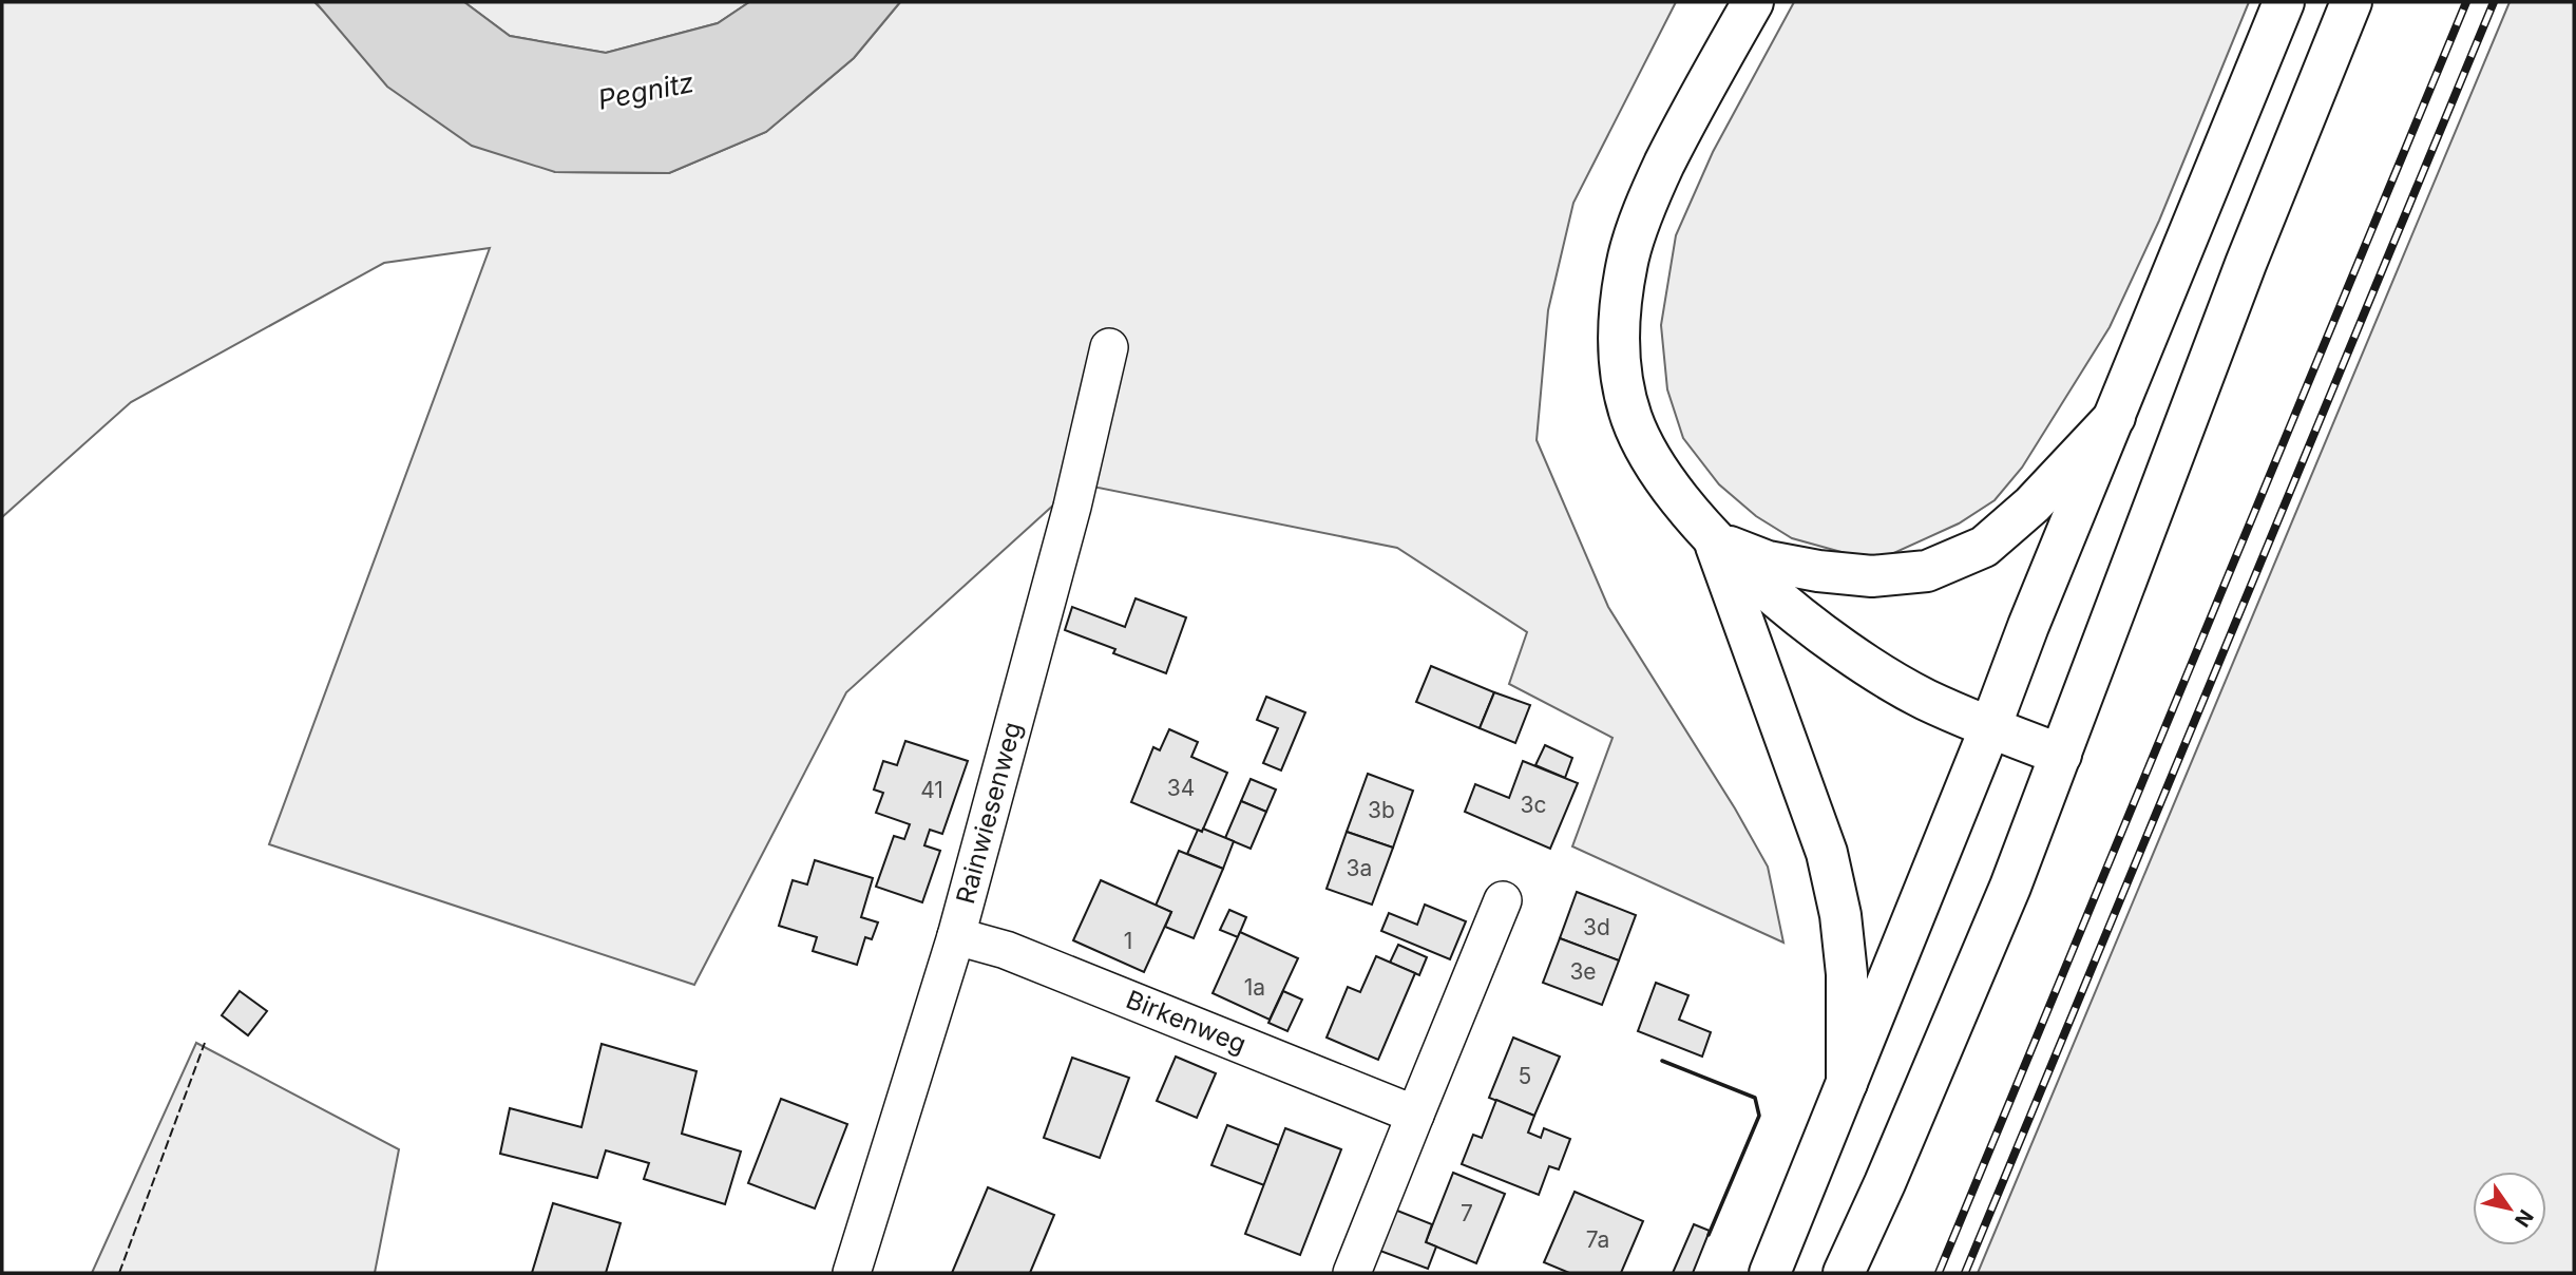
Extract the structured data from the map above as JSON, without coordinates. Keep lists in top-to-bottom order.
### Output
{
  "streets": {
    "street": ["Rainwiesenweg", "Birkenweg"]
  },
  "crossings": [
    ["Rainwiesenweg", "Birkenweg"]
  ],
  "water": ["Pegnitz"],
  "house_numbers": [
    "34",
    "41",
    "3c",
    "3b",
    "3a",
    "3d",
    "1",
    "3e",
    "1a",
    "5",
    "7",
    "7a"
  ],
  "north": "bottom right"
}
